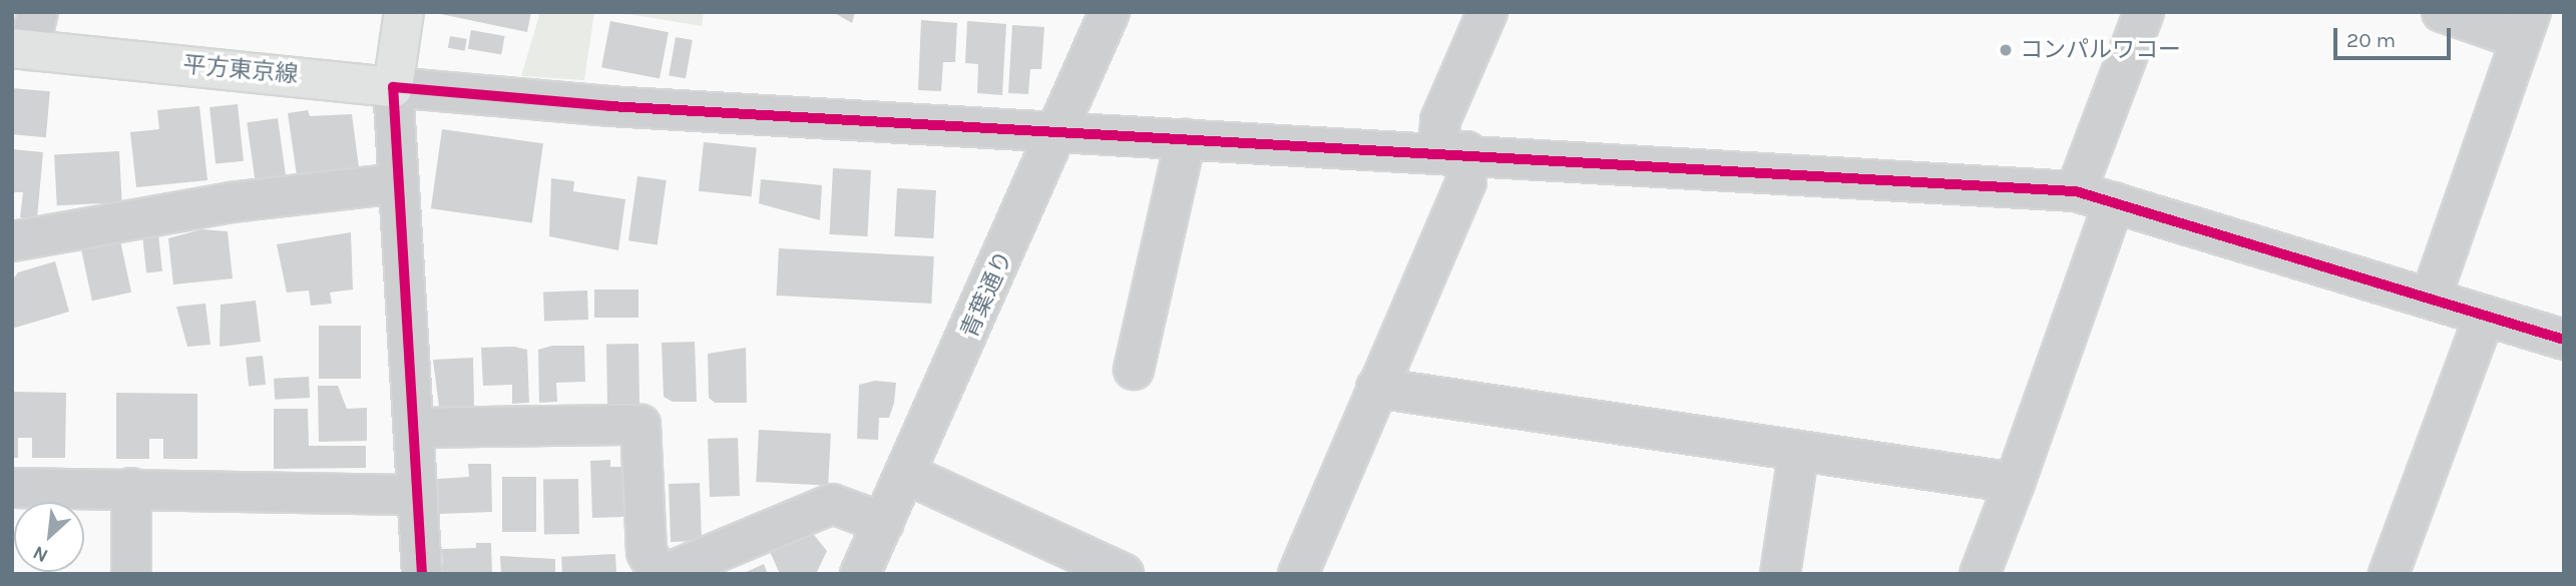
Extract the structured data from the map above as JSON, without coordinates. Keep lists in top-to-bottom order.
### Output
{
  "streets": {
    "main road": ["平方東京線"],
    "street": ["青葉通り"]
  },
  "places": ["コンパルワコー"],
  "scale_bar": "20 m",
  "north": "bottom left"
}
